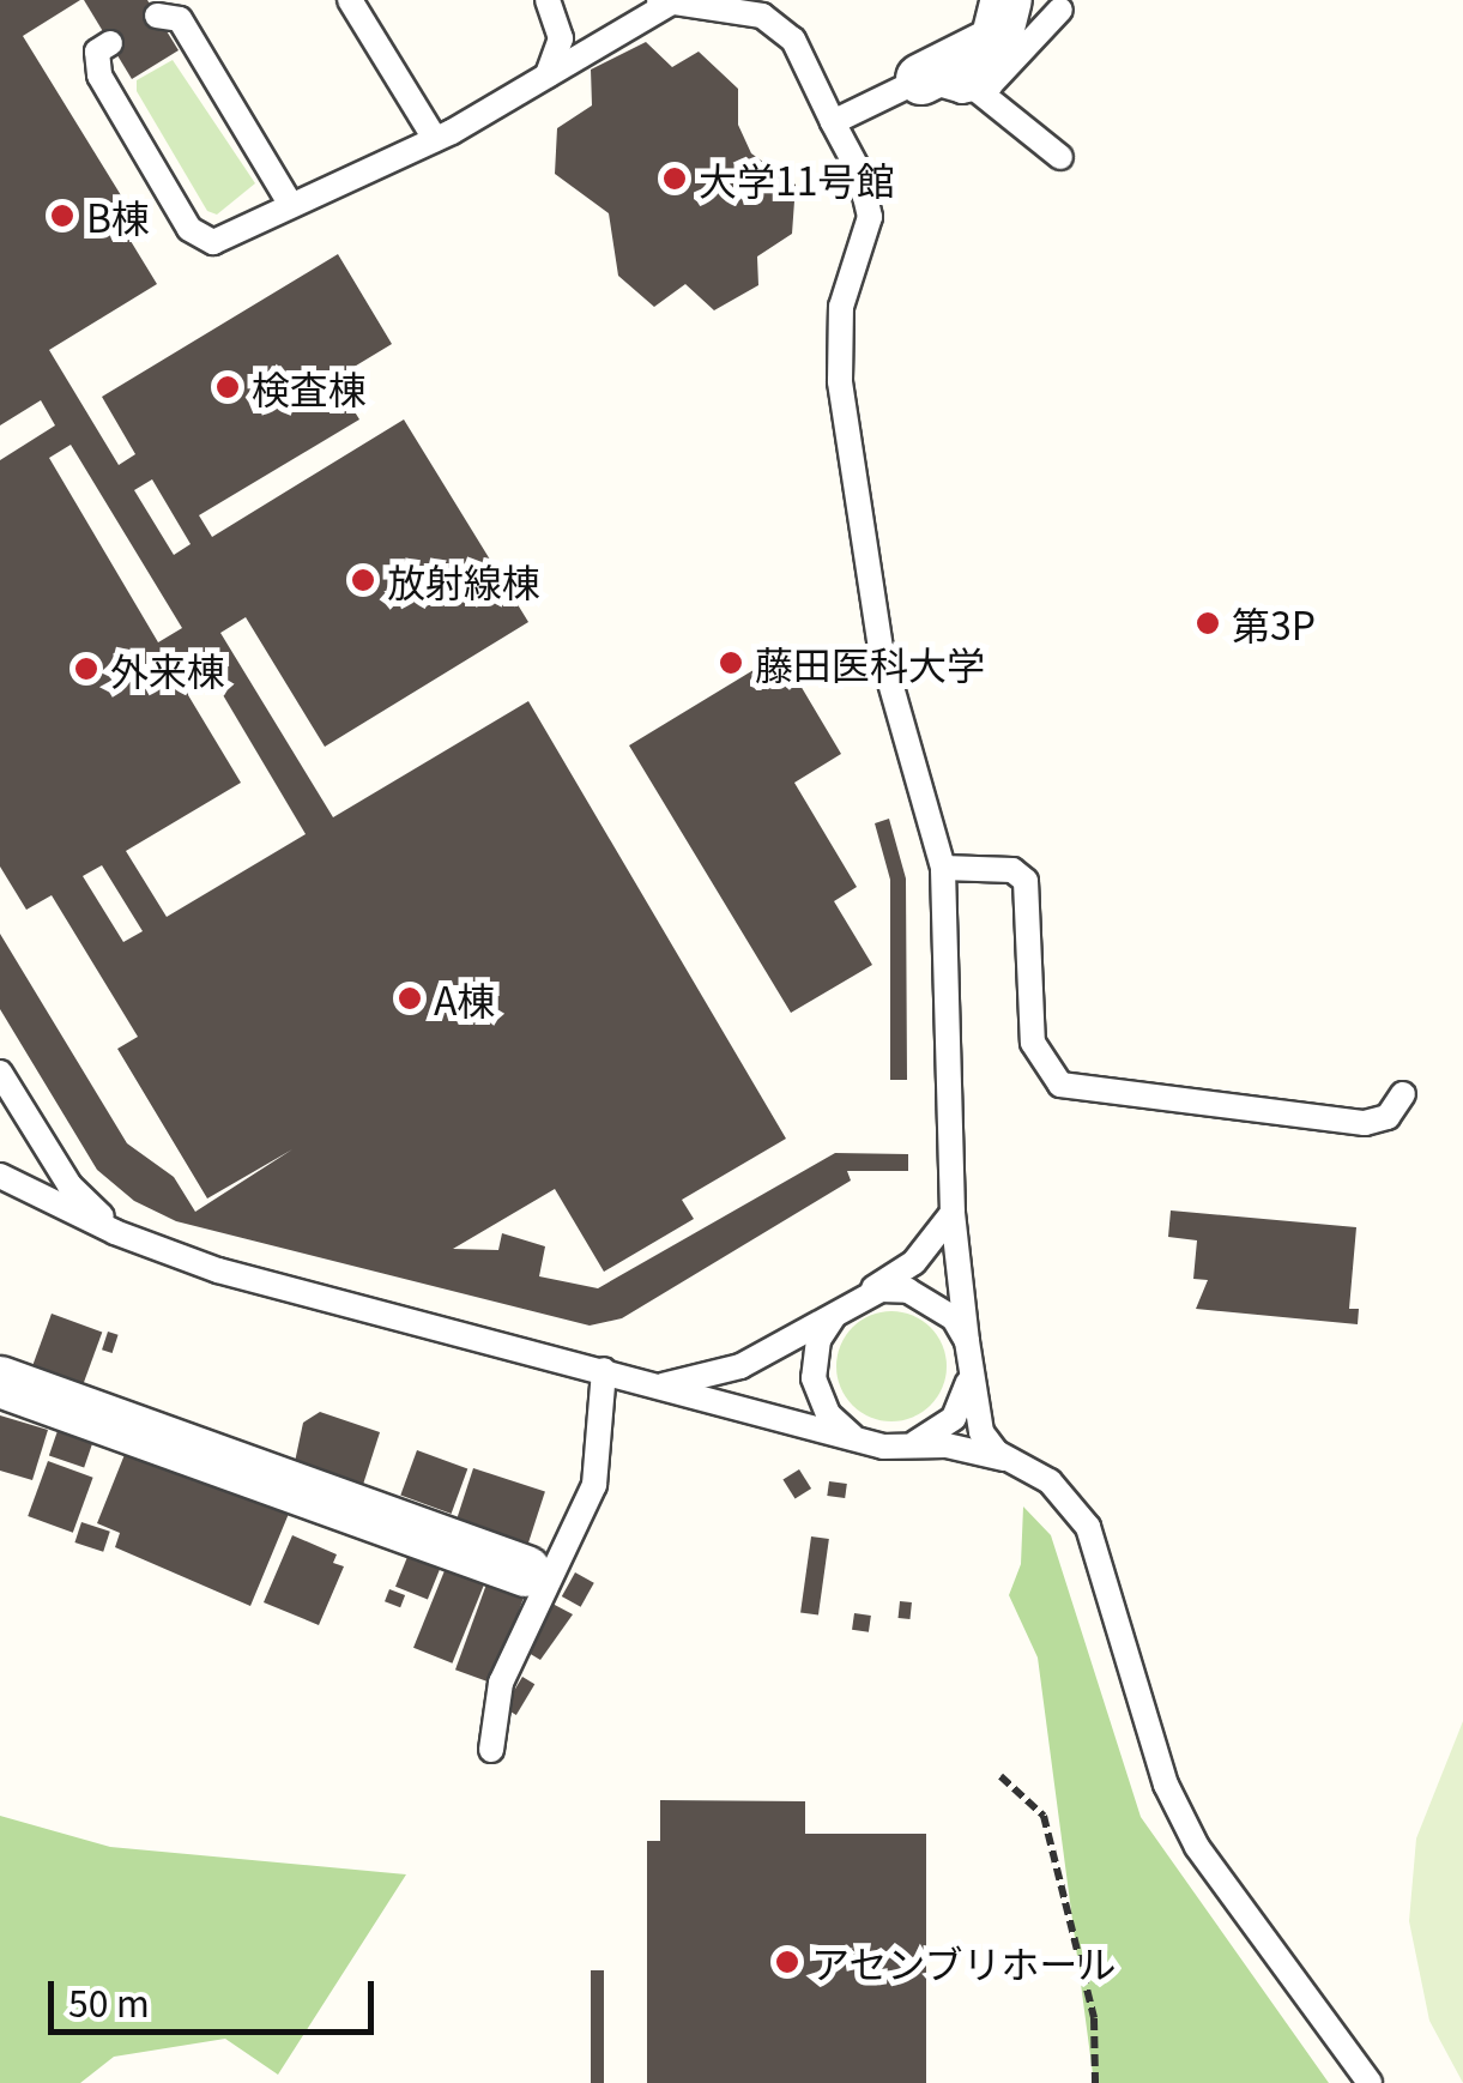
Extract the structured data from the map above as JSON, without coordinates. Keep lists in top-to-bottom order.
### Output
{
  "places": [
    "大学11号館",
    "B棟",
    "検査棟",
    "放射線棟",
    "第3P",
    "藤田医科大学",
    "外来棟",
    "A棟",
    "アセンブリホール"
  ],
  "scale_bar": "50 m"
}
